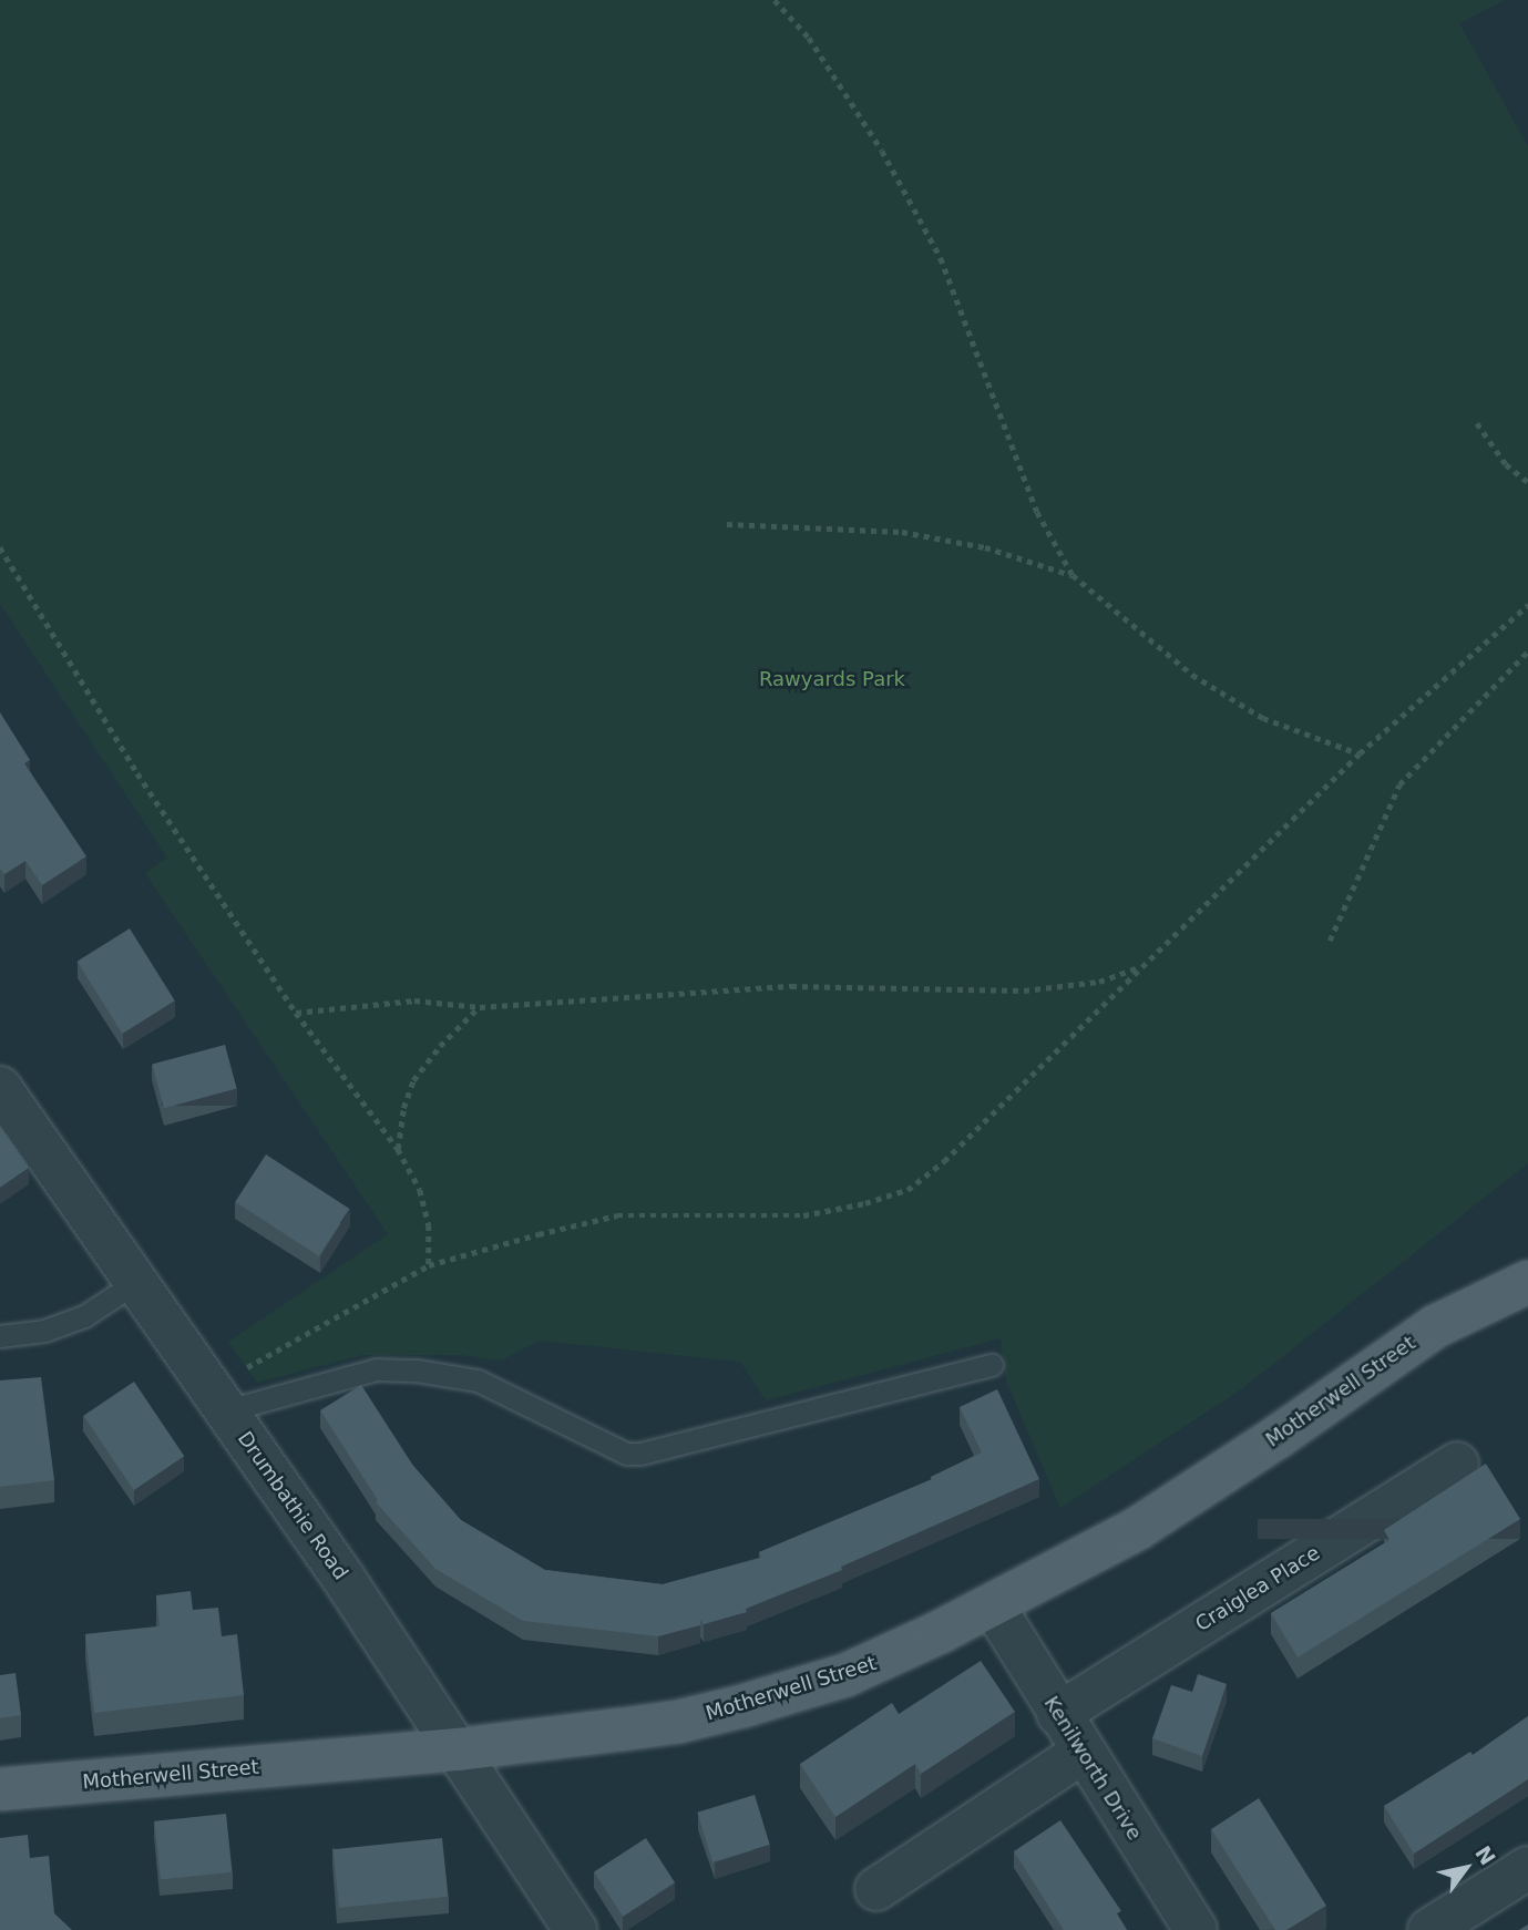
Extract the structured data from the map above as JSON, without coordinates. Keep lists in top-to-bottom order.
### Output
{
  "streets": {
    "main road": ["Motherwell Street"],
    "street": ["Drumbathie Road", "Craiglea Place", "Kenilworth Drive"]
  },
  "crossings": [
    ["Motherwell Street", "Drumbathie Road"],
    ["Motherwell Street", "Kenilworth Drive"],
    ["Craiglea Place", "Kenilworth Drive"]
  ],
  "parks": ["Rawyards Park"],
  "north": "top right"
}
